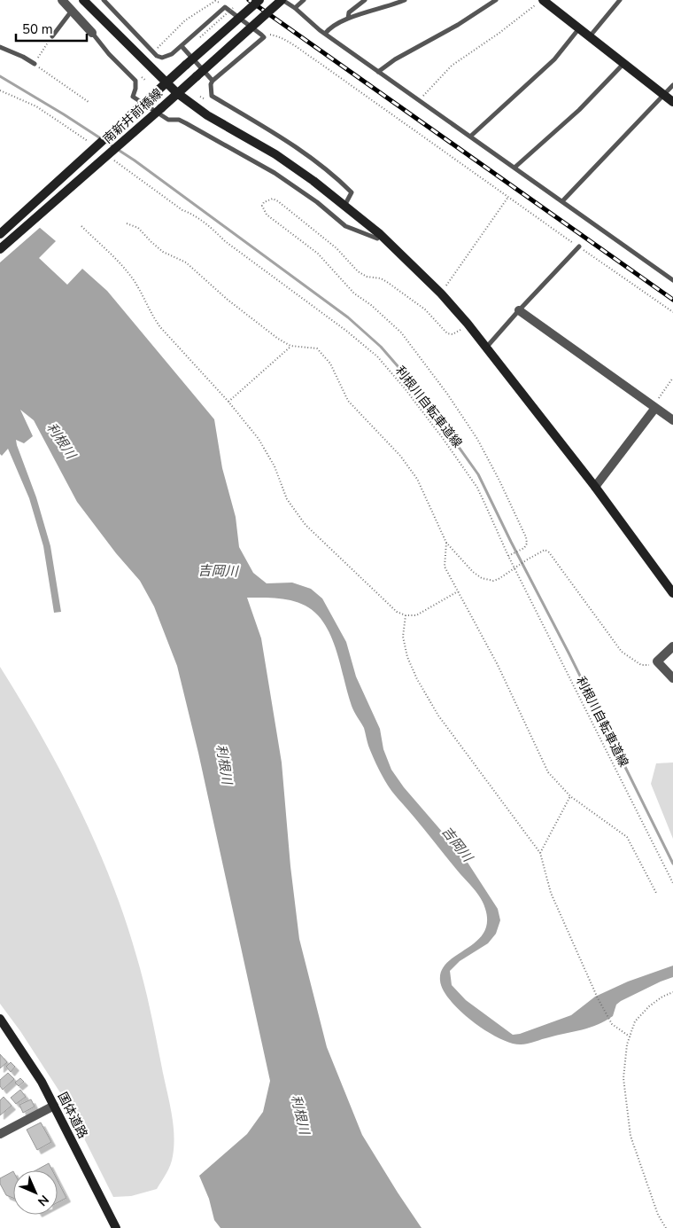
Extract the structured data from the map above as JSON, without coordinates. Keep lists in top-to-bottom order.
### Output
{
  "streets": {
    "street": ["南新井前橋線", "国体道路"],
    "path": ["利根川自転車道線"]
  },
  "water": ["利根川", "吉岡川"],
  "scale_bar": "50 m",
  "north": "bottom right"
}
